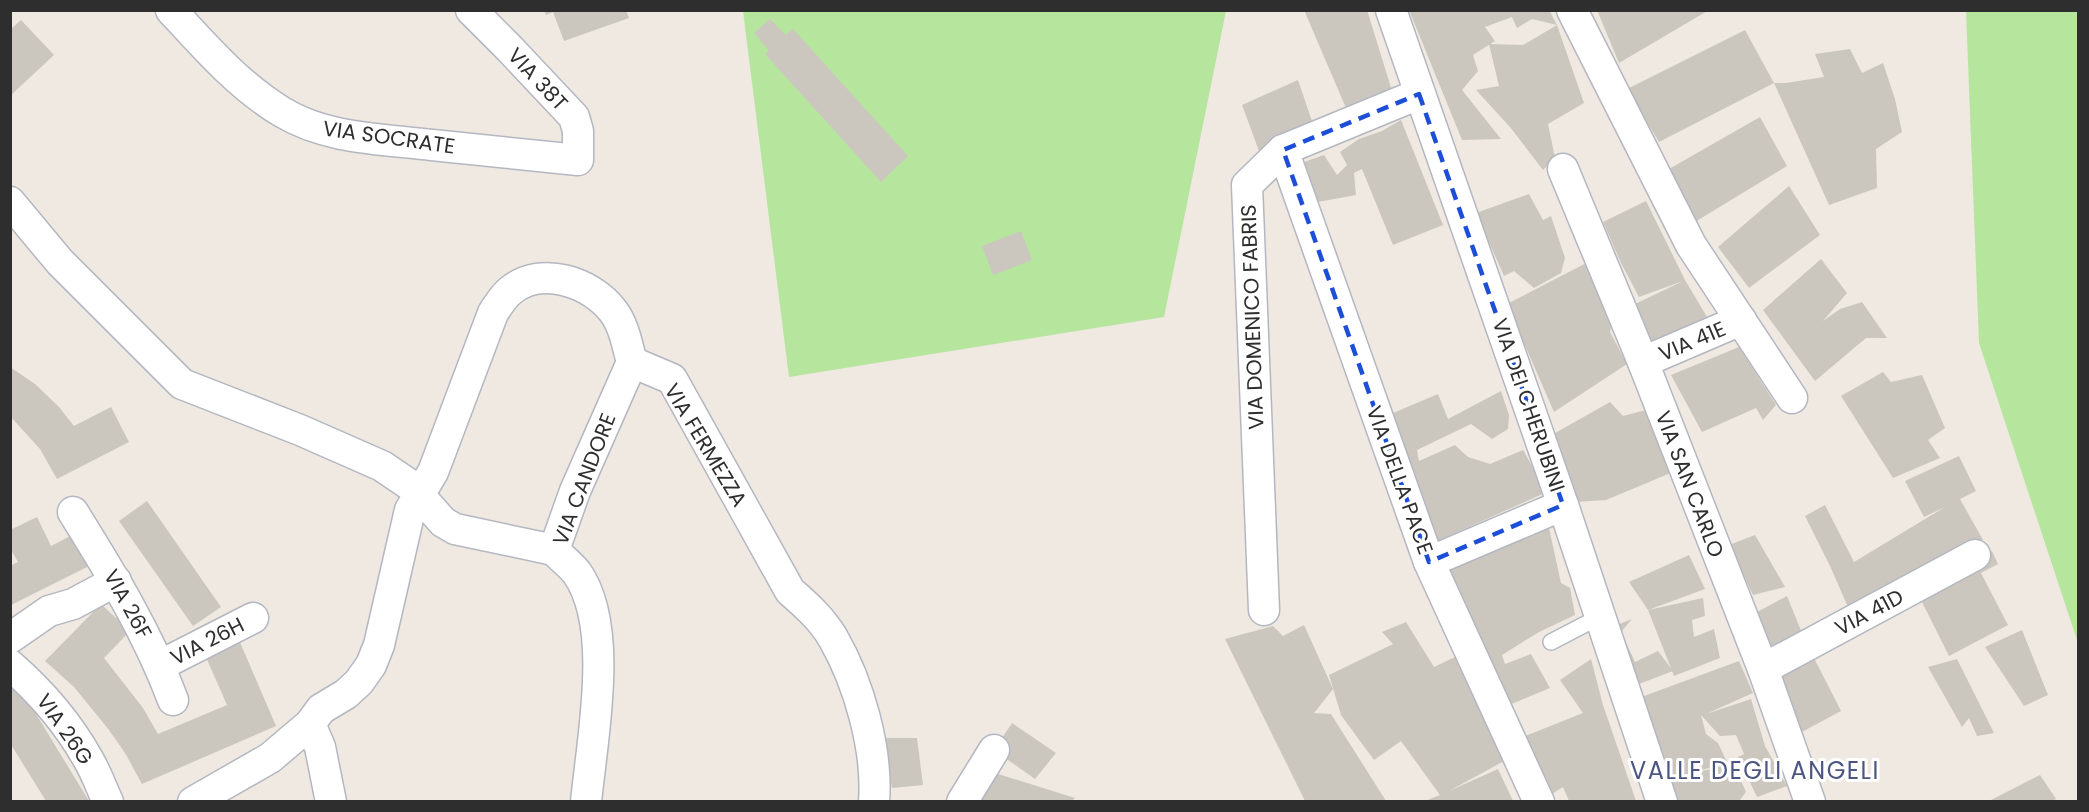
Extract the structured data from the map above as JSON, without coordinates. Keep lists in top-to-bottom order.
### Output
{
  "streets": {
    "street": [
      "VIA 38T",
      "VIA SOCRATE",
      "VIA DOMENICO FABRIS",
      "VIA 41E",
      "VIA DEI CHERUBINI",
      "VIA FERMEZZA",
      "VIA CANDORE",
      "VIA DELLA PACE",
      "VIA SAN CARLO",
      "VIA 26F",
      "VIA 41D",
      "VIA 26H",
      "VIA 26G"
    ]
  },
  "crossings": [
    ["VIA 38T", "VIA SOCRATE"],
    ["VIA DOMENICO FABRIS", "VIA DEI CHERUBINI"],
    ["VIA DOMENICO FABRIS", "VIA DELLA PACE"],
    ["VIA 41E", "VIA SAN CARLO"],
    ["VIA FERMEZZA", "VIA CANDORE"],
    ["VIA SAN CARLO", "VIA 41D"],
    ["VIA 26F", "VIA 26H"]
  ],
  "districts": ["VALLE DEGLI ANGELI"]
}
